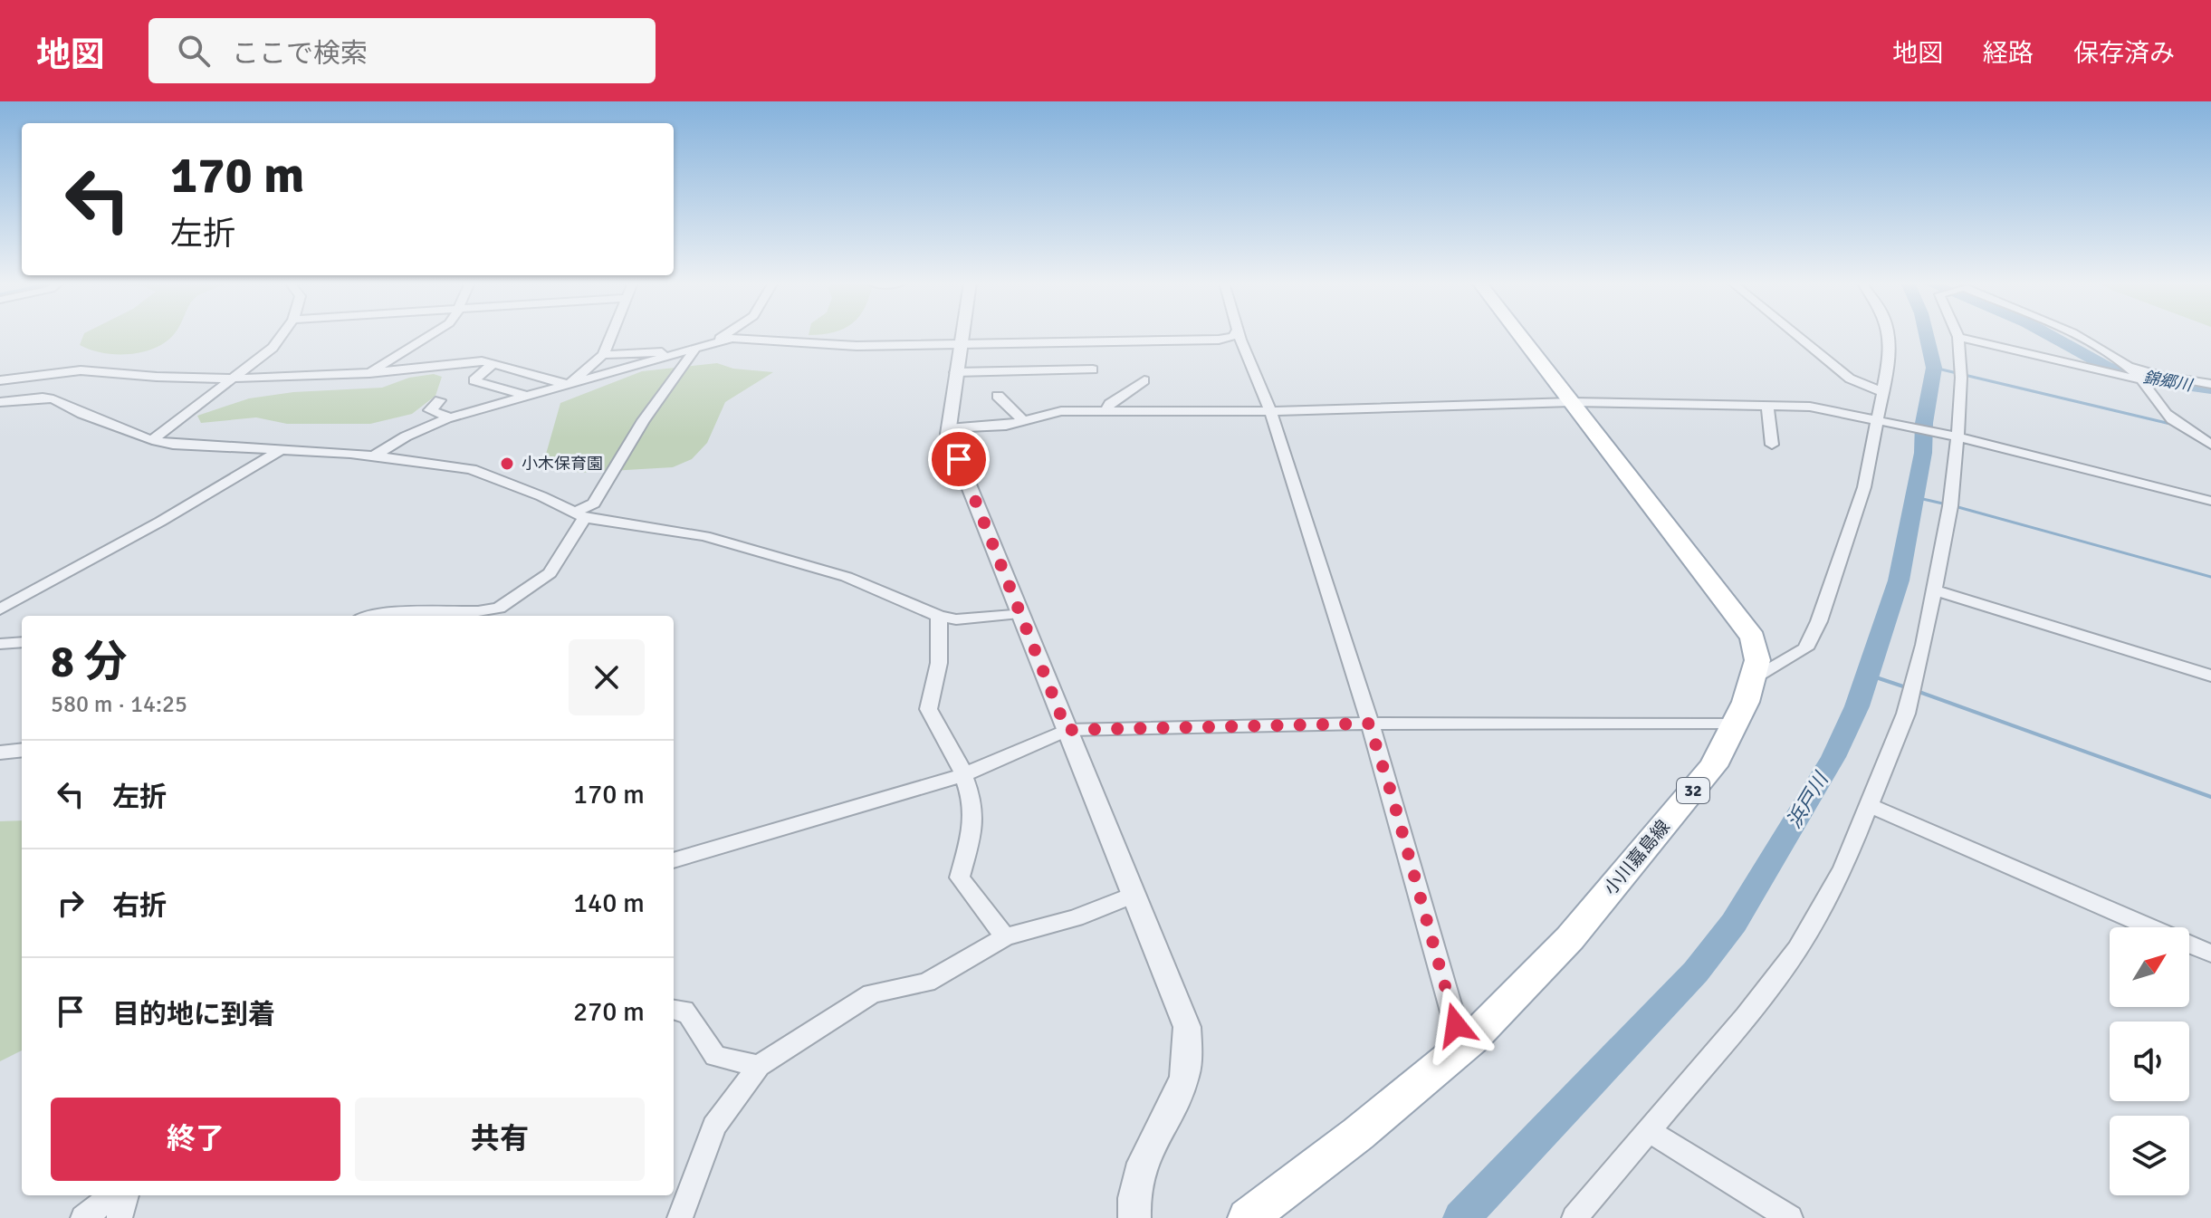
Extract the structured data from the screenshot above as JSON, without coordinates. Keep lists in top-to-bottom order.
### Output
{
  "streets": {
    "main road": ["32", "小川嘉島線"]
  },
  "water": ["錦郷川", "浜戸川"],
  "places": ["小木保育園"],
  "north": "top right",
  "page": {
    "header": "地図",
    "search": "ここで検索",
    "nav": ["地図", "経路", "保存済み"],
    "turn": ["170 m", "左折"],
    "heading": ["8 分", "580 m · 14:25"],
    "list": [
      {
        "name": "左折",
        "value": "170 m"
      },
      {
        "name": "右折",
        "value": "140 m"
      },
      {
        "name": "目的地に到着",
        "value": "270 m"
      }
    ],
    "buttons": ["終了", "共有"]
  }
}
